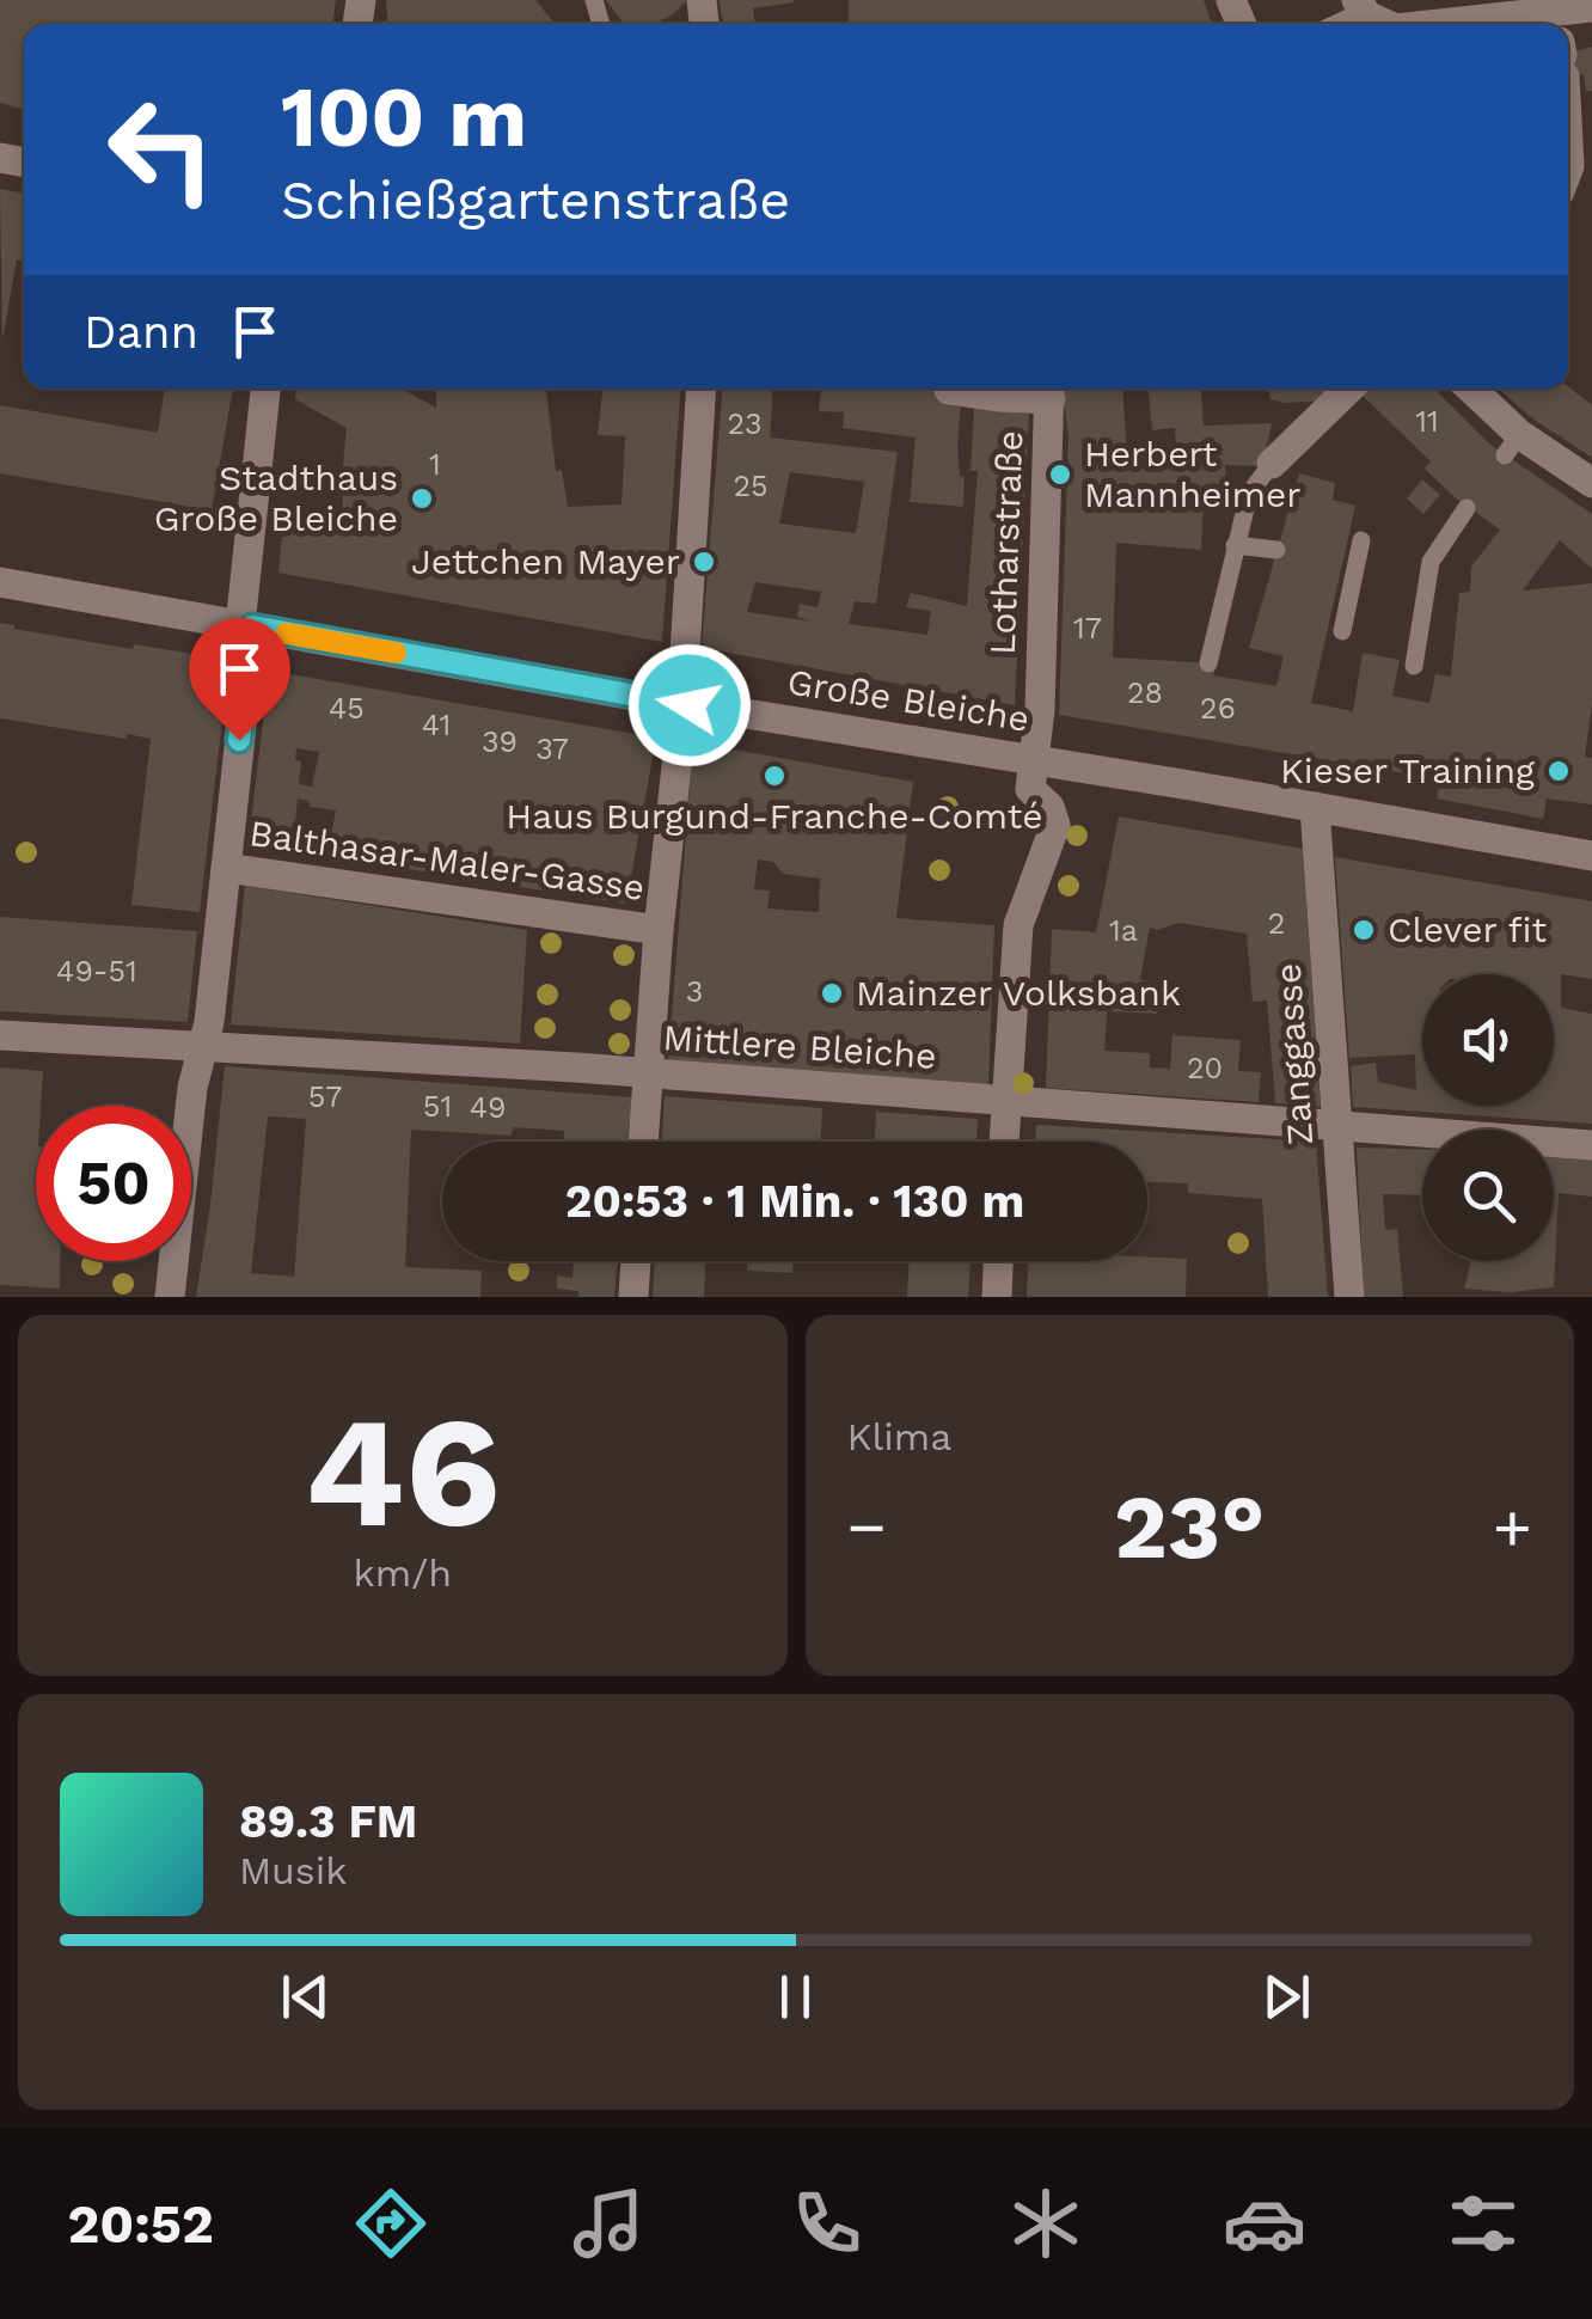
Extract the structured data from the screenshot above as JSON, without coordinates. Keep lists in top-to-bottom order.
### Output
{
  "streets": {
    "street": [
      "Lotharstraße",
      "Große Bleiche",
      "Balthasar-Maler-Gasse",
      "Mittlere Bleiche",
      "Zanggasse"
    ]
  },
  "crossings": [
    ["Lotharstraße", "Große Bleiche"],
    ["Lotharstraße", "Mittlere Bleiche"],
    ["Große Bleiche", "Zanggasse"],
    ["Mittlere Bleiche", "Zanggasse"]
  ],
  "places": [
    "Herbert Mannheimer",
    "Stadthaus Große Bleiche",
    "Jettchen Mayer",
    "Kieser Training",
    "Haus Burgund-Franche-Comté",
    "Clever fit",
    "Mainzer Volksbank"
  ],
  "house_numbers": [
    "11",
    "23",
    "1",
    "25",
    "17",
    "28",
    "45",
    "26",
    "41",
    "39",
    "37",
    "2",
    "1a",
    "49-51",
    "3",
    "20",
    "57",
    "51",
    "49"
  ],
  "page": {
    "turn": ["100 m", "Schießgartenstraße"],
    "then": "Dann",
    "limit": "50",
    "trip": "20:53 · 1 Min. · 130 m",
    "tile": [
      ["46", "km/h"],
      "Klima"
    ],
    "heat": ["−", "23°", "+"],
    "song": ["89.3 FM", "Musik"],
    "tabs": "20:52"
  }
}
